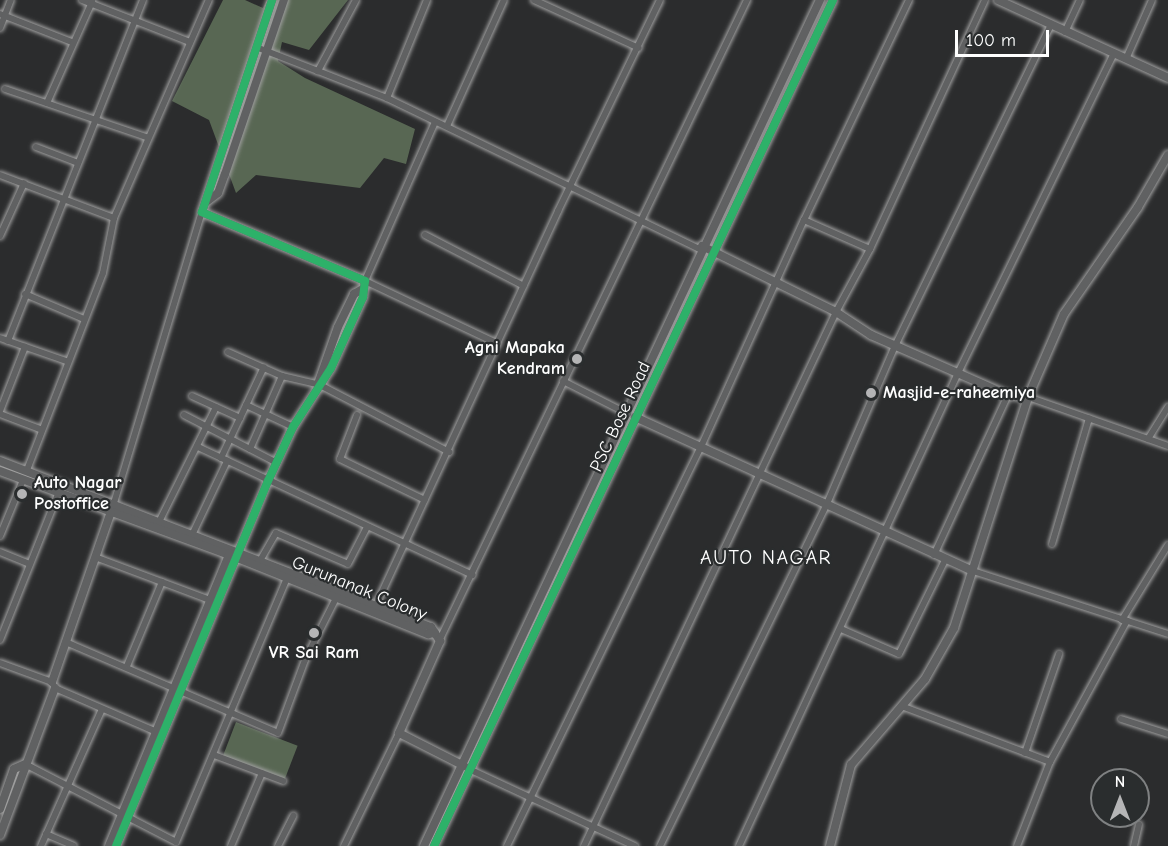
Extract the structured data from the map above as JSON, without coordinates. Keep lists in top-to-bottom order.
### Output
{
  "streets": {
    "street": ["PSC Bose Road", "Gurunanak Colony"]
  },
  "districts": ["AUTO NAGAR"],
  "places": [
    "Agni Mapaka Kendram",
    "Masjid-e-raheemiya",
    "Auto Nagar Postoffice",
    "VR Sai Ram"
  ],
  "scale_bar": "100 m",
  "north": "top"
}
